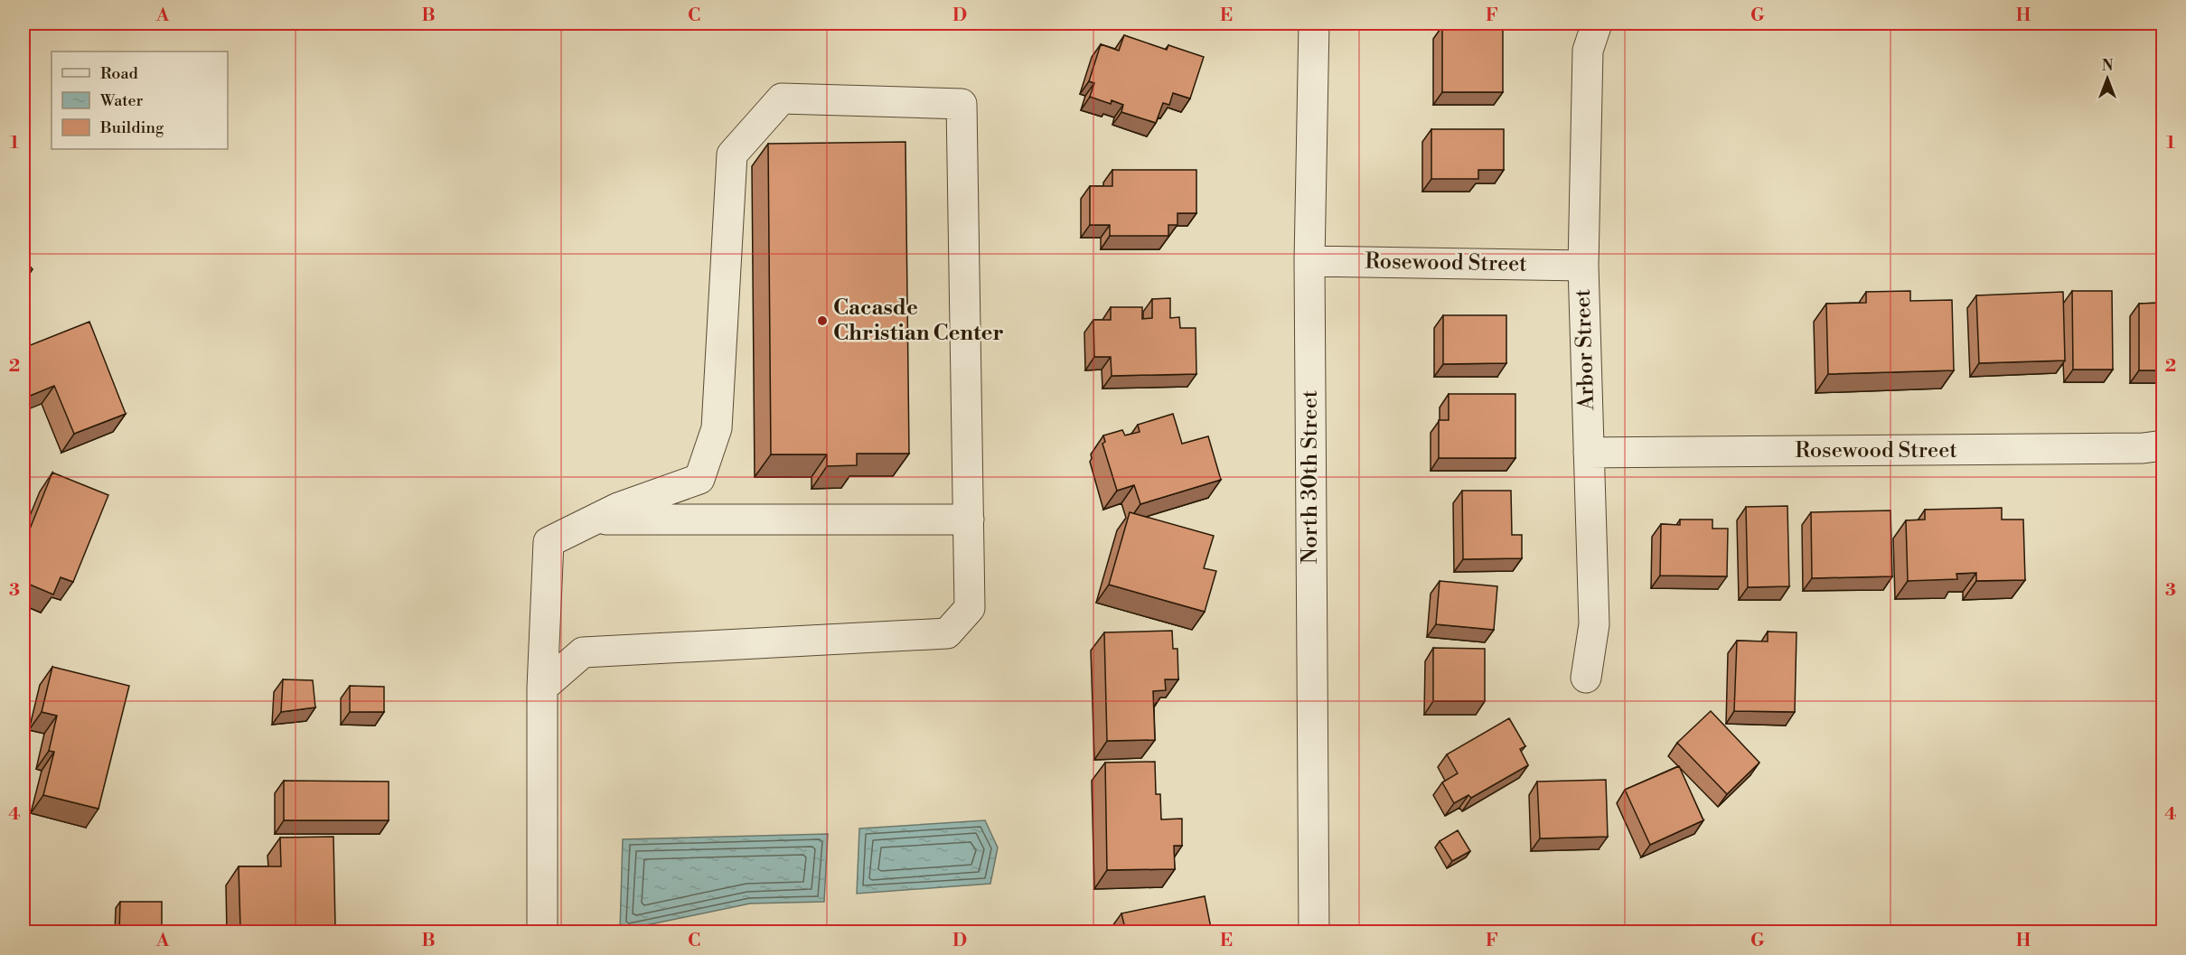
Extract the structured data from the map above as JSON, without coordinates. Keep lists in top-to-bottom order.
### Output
{
  "streets": {
    "street": ["Rosewood Street", "Arbor Street", "North 30th Street"]
  },
  "crossings": [
    ["Rosewood Street", "Arbor Street"],
    ["Rosewood Street", "North 30th Street"]
  ],
  "places": ["Cacasde Christian Center"],
  "legend": ["Road", "Water", "Building"],
  "north": "top",
  "grid": {
    "columns": [
      "A",
      "B",
      "C",
      "D",
      "E",
      "F",
      "G",
      "H"
    ],
    "rows": [
      "1",
      "2",
      "3",
      "4"
    ]
  }
}
